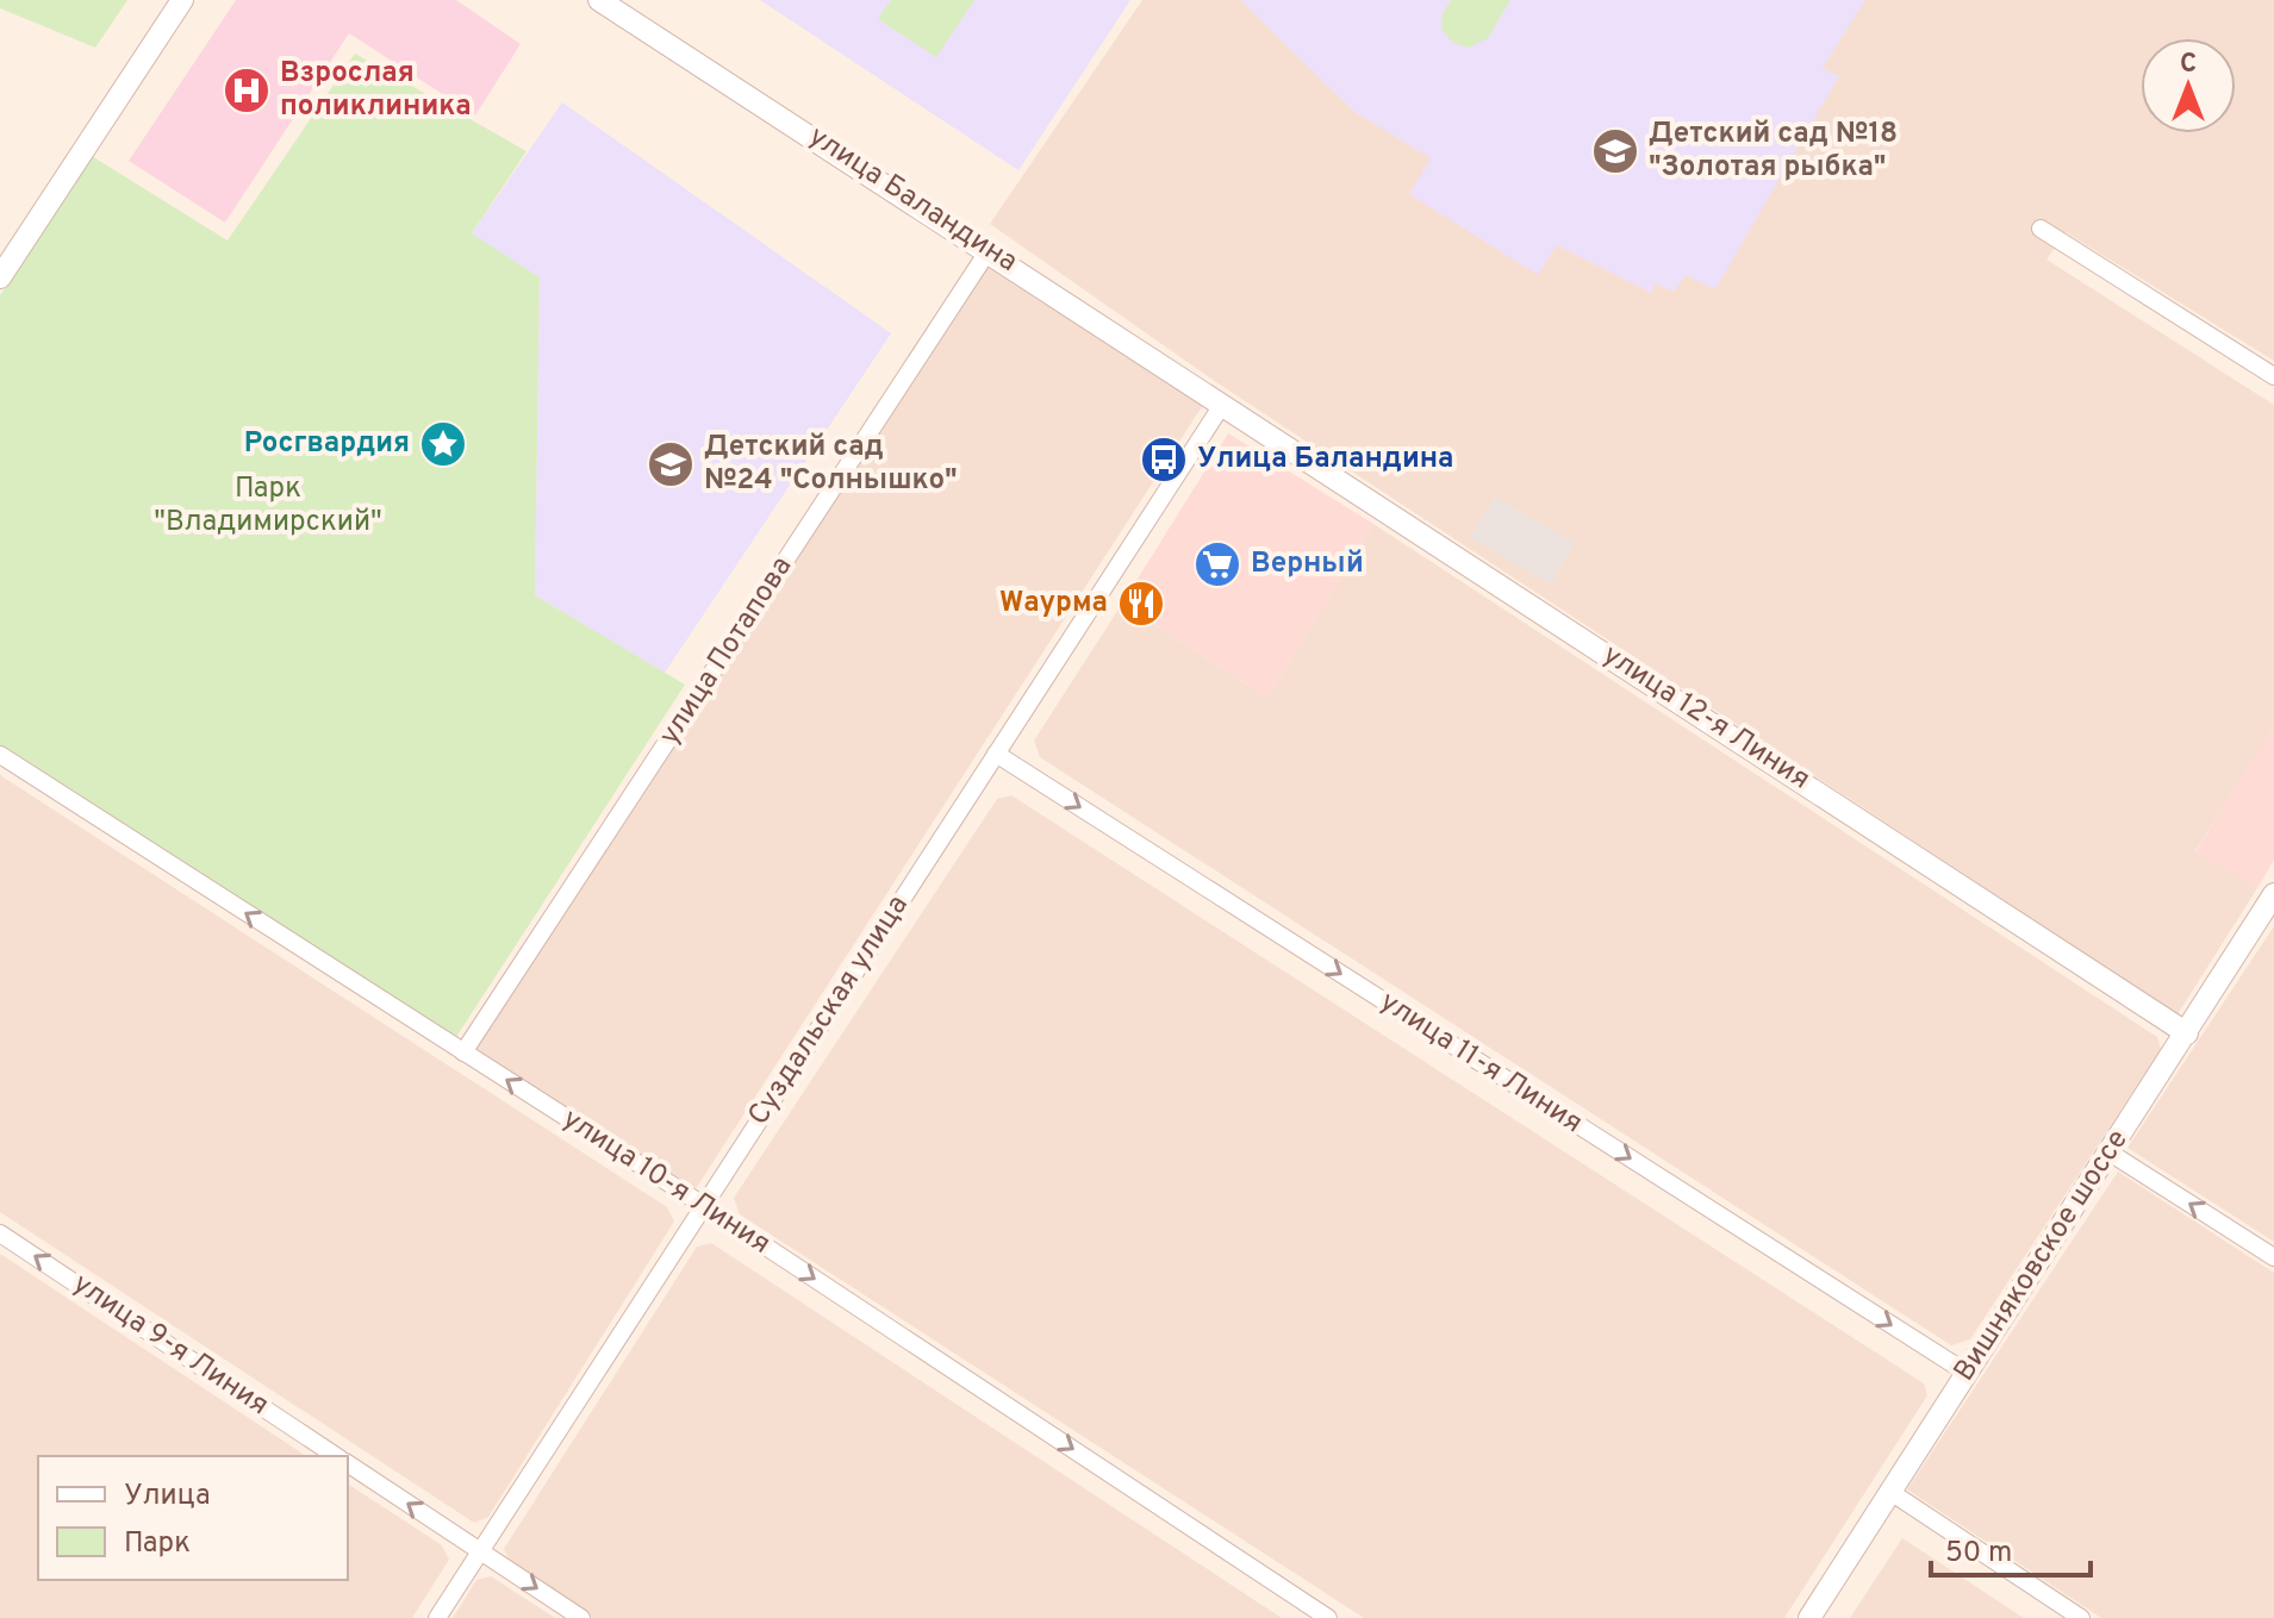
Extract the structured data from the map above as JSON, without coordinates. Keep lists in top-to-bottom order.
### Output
{
  "streets": {
    "street": [
      "улица Баландина",
      "улица Потапова",
      "улица 12-я Линия",
      "Суздальская улица",
      "улица 11-я Линия",
      "улица 10-я Линия",
      "Вишняковское шоссе",
      "улица 9-я Линия"
    ]
  },
  "crossings": [
    ["улица Баландина", "улица Потапова"],
    ["улица Баландина", "улица 12-я Линия"],
    ["улица Баландина", "Суздальская улица"],
    ["улица Потапова", "улица 10-я Линия"],
    ["улица 12-я Линия", "Суздальская улица"],
    ["улица 12-я Линия", "Вишняковское шоссе"],
    ["Суздальская улица", "улица 11-я Линия"],
    ["Суздальская улица", "улица 10-я Линия"],
    ["Суздальская улица", "улица 9-я Линия"],
    ["улица 11-я Линия", "Вишняковское шоссе"]
  ],
  "one_way": ["улица 11-я Линия"],
  "parks": ["Парк \"Владимирский\""],
  "places": {
    "hospital": ["Взрослая поликлиника"],
    "school or university": ["Детский сад №18 \"Золотая рыбка\"", "Детский сад №24 \"Солнышко\""],
    "place": ["Росгвардия"],
    "bus stop": ["Улица Баландина"],
    "supermarket": ["Верный"],
    "restaurant": ["Wаурма"]
  },
  "legend": ["Улица", "Парк"],
  "scale_bar": "50 m",
  "north": "top"
}
